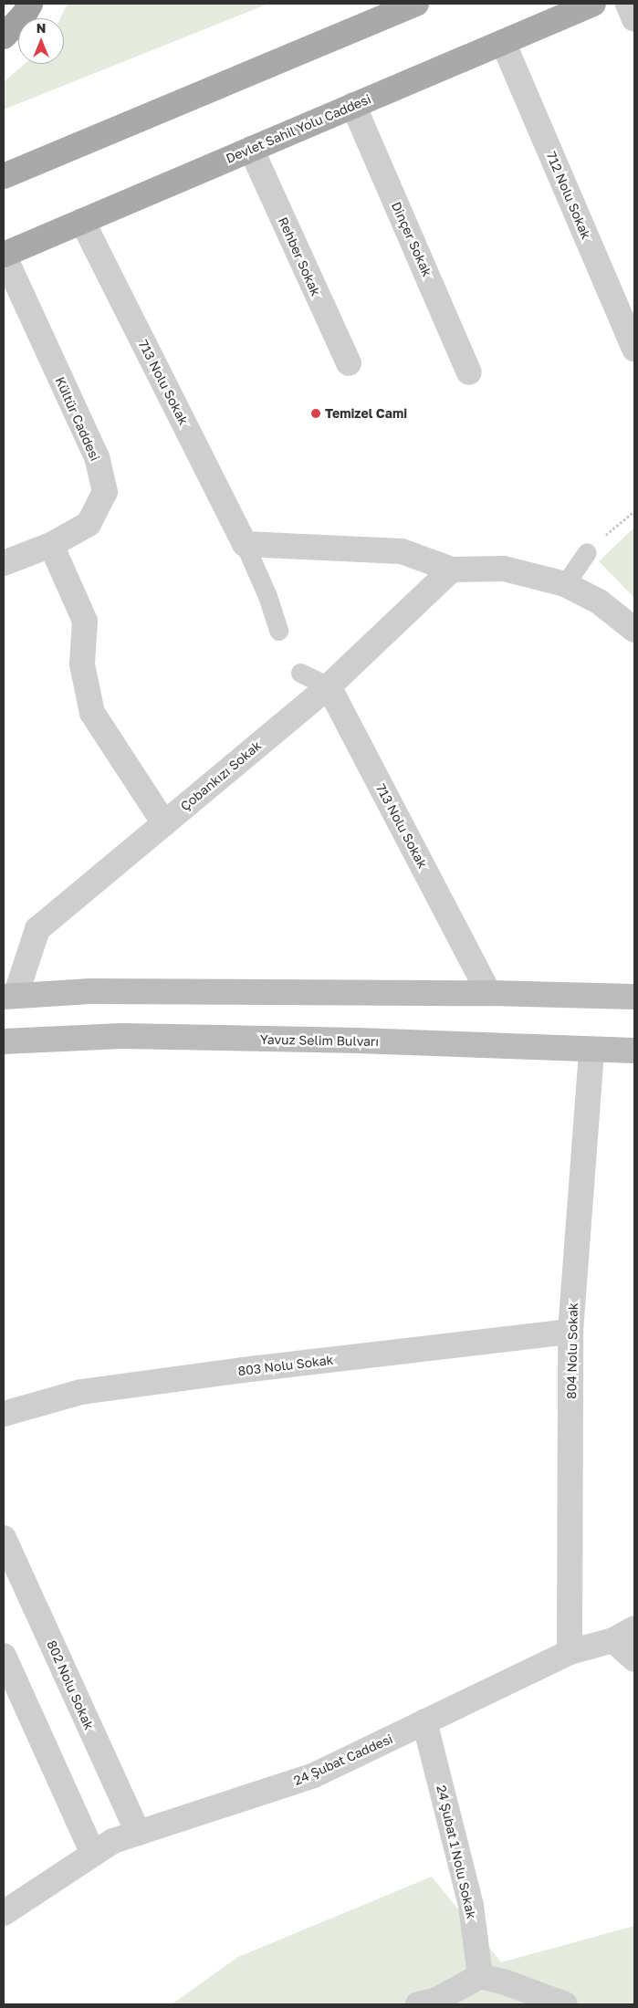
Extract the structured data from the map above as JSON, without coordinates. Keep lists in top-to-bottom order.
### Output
{
  "streets": {
    "main road": ["Devlet Sahil Yolu Caddesi", "Yavuz Selim Bulvarı"],
    "street": [
      "712 Nolu Sokak",
      "Dinçer Sokak",
      "Rehber Sokak",
      "713 Nolu Sokak",
      "Kültür Caddesi",
      "Çobankızı Sokak",
      "804 Nolu Sokak",
      "803 Nolu Sokak",
      "802 Nolu Sokak",
      "24 Şubat Caddesi",
      "24 Şubat 1 Nolu Sokak"
    ]
  },
  "crossings": [
    ["Devlet Sahil Yolu Caddesi", "712 Nolu Sokak"],
    ["Devlet Sahil Yolu Caddesi", "Dinçer Sokak"],
    ["Devlet Sahil Yolu Caddesi", "Rehber Sokak"],
    ["Devlet Sahil Yolu Caddesi", "713 Nolu Sokak"],
    ["Devlet Sahil Yolu Caddesi", "Kültür Caddesi"],
    ["713 Nolu Sokak", "Çobankızı Sokak"],
    ["Yavuz Selim Bulvarı", "804 Nolu Sokak"],
    ["804 Nolu Sokak", "803 Nolu Sokak"],
    ["804 Nolu Sokak", "24 Şubat Caddesi"],
    ["802 Nolu Sokak", "24 Şubat Caddesi"],
    ["24 Şubat Caddesi", "24 Şubat 1 Nolu Sokak"]
  ],
  "places": ["Temizel Cami"],
  "north": "top"
}
